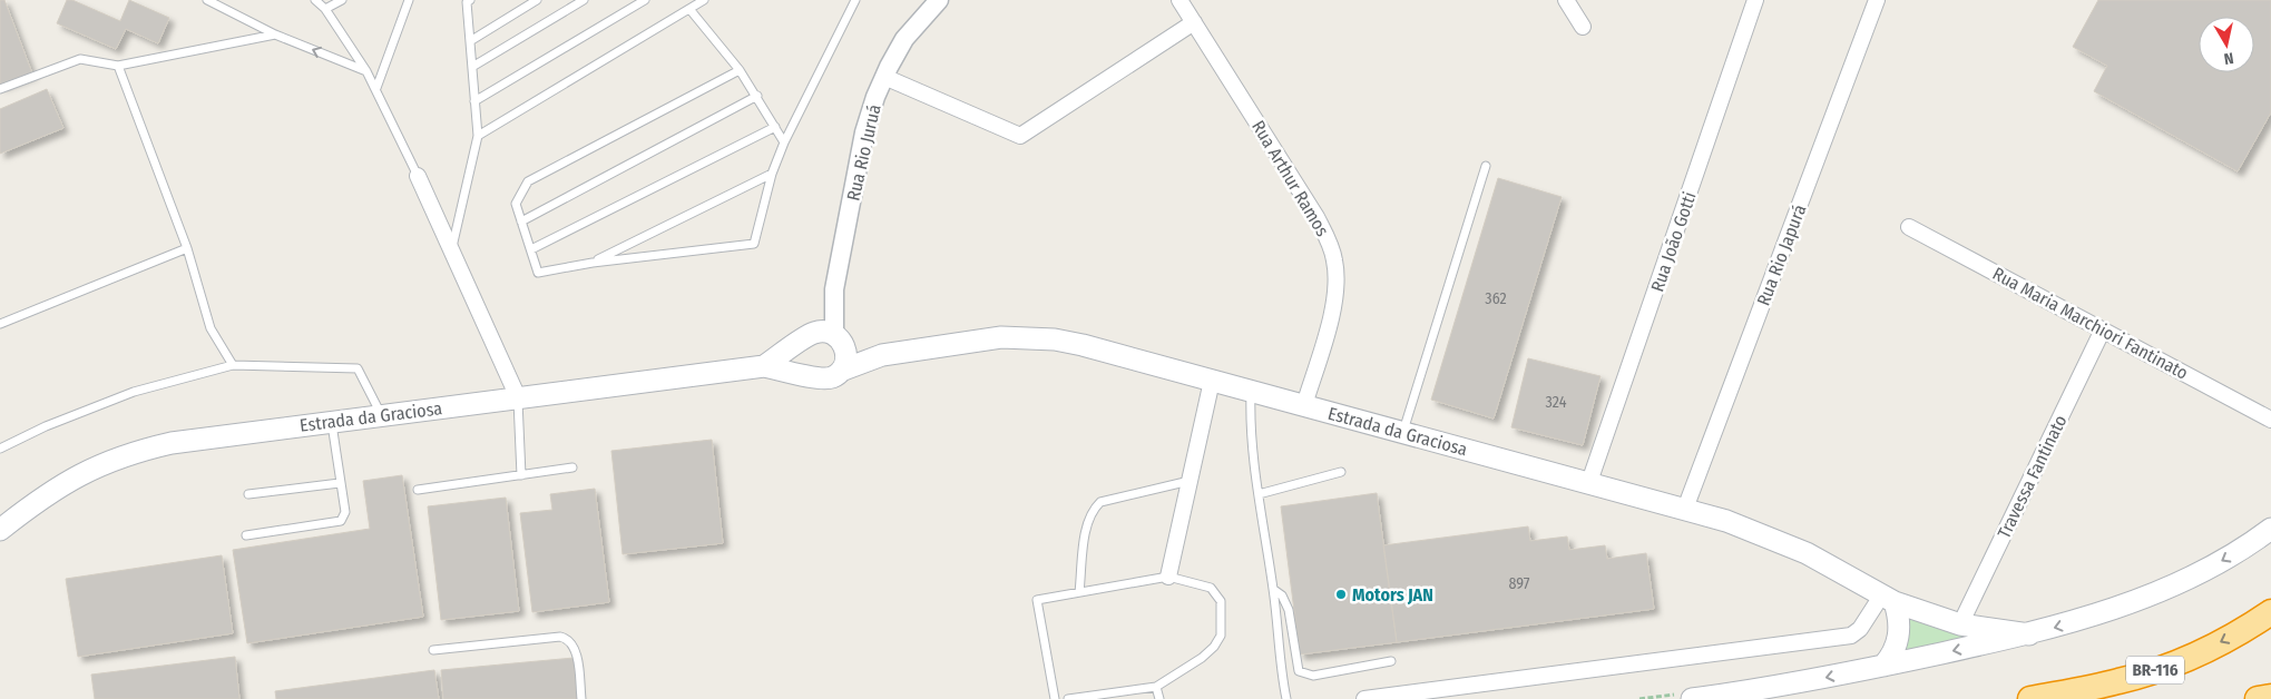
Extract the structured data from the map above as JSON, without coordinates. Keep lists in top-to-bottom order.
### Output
{
  "streets": {
    "highway": ["BR-116"],
    "main road": ["Estrada da Graciosa"],
    "street": [
      "Rua Rio Juruá",
      "Rua Arthur Ramos",
      "Rua João Gotti",
      "Rua Rio Japurá",
      "Rua Maria Marchiori Fantinato",
      "Travessa Fantinato"
    ]
  },
  "crossings": [
    ["Rua Rio Juruá", "Estrada da Graciosa"],
    ["Rua Arthur Ramos", "Estrada da Graciosa"],
    ["Rua João Gotti", "Estrada da Graciosa"],
    ["Rua Rio Japurá", "Estrada da Graciosa"],
    ["Rua Maria Marchiori Fantinato", "Travessa Fantinato"],
    ["Estrada da Graciosa", "Travessa Fantinato"]
  ],
  "places": ["Motors JAN"],
  "house_numbers": ["362", "324", "897"],
  "north": "bottom"
}
